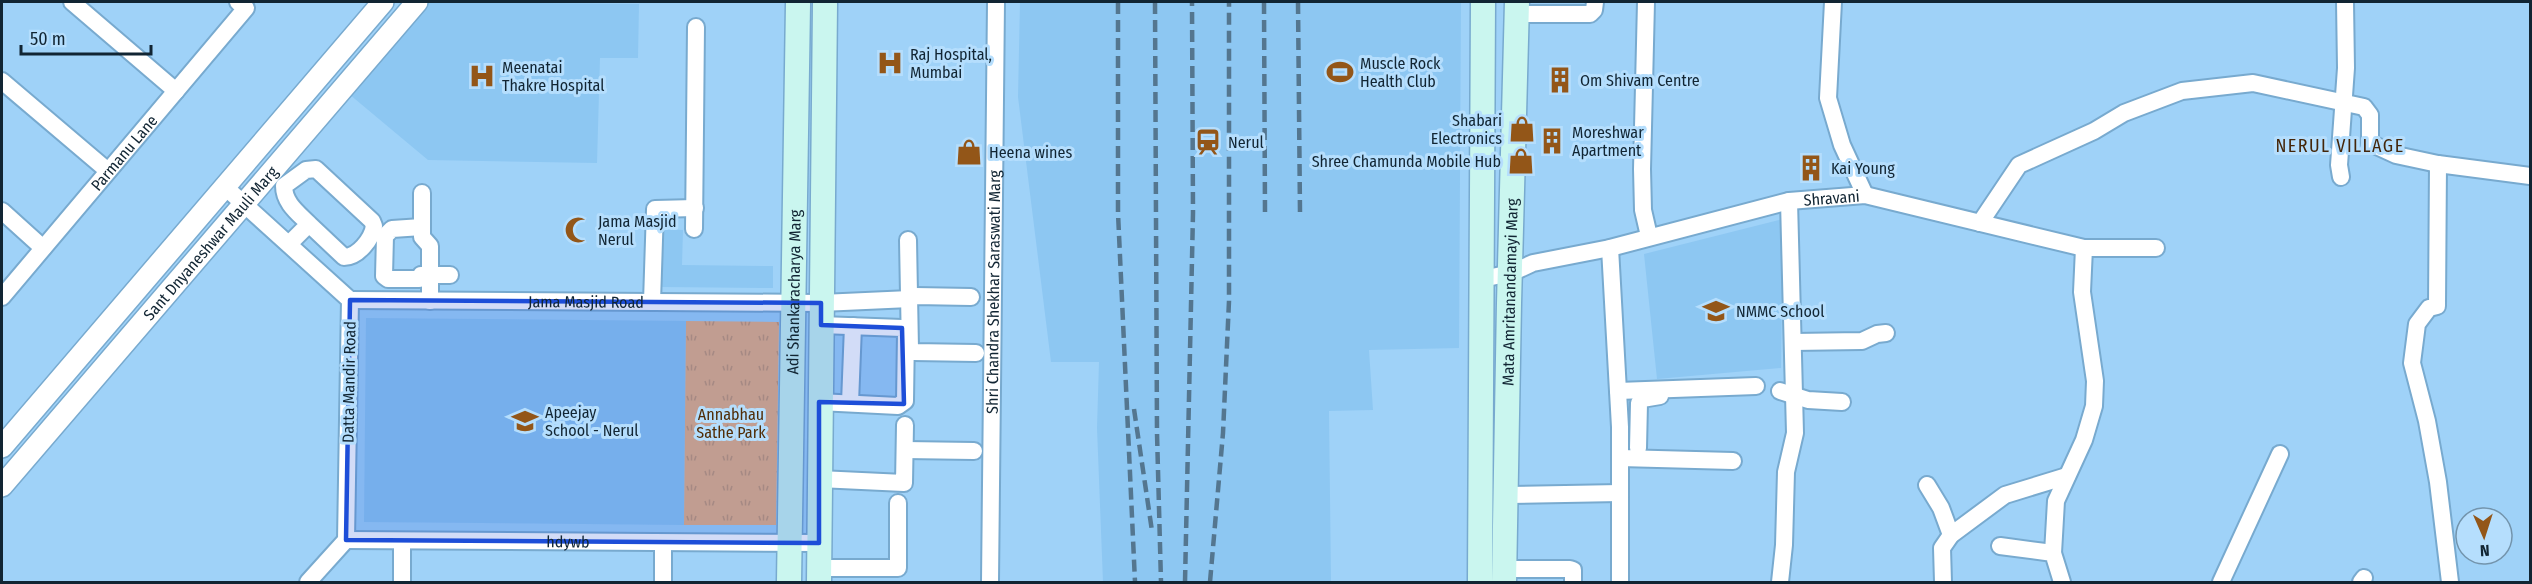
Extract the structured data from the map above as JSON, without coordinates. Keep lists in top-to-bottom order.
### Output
{
  "streets": {
    "main road": ["Mata Amritanandamayi Marg", "Adi Shankaracharya Marg"],
    "street": [
      "Parmanu Lane",
      "Shravani",
      "Sant Dnyaneshwar Mauli Marg",
      "Shri Chandra Shekhar Saraswati Marg",
      "Jama Masjid Road",
      "Datta Mandir Road",
      "hdywb"
    ]
  },
  "crossings": [
    ["Shravani", "Mata Amritanandamayi Marg"],
    ["Sant Dnyaneshwar Mauli Marg", "Datta Mandir Road"],
    ["Adi Shankaracharya Marg", "Jama Masjid Road"],
    ["Adi Shankaracharya Marg", "hdywb"],
    ["Jama Masjid Road", "Datta Mandir Road"],
    ["Datta Mandir Road", "hdywb"]
  ],
  "districts": ["NERUL VILLAGE"],
  "parks": ["Annabhau Sathe Park"],
  "places": {
    "hospital": ["Raj Hospital, Mumbai", "Meenatai Thakre Hospital"],
    "sports": ["Muscle Rock Health Club"],
    "building": ["Om Shivam Centre", "Moreshwar Apartment", "Kai Young"],
    "shop": ["Shabari Electronics", "Heena wines", "Shree Chamunda Mobile Hub"],
    "station": ["Nerul"],
    "mosque": ["Jama Masjid Nerul"],
    "school or university": ["NMMC School", "Apeejay School - Nerul"]
  },
  "scale_bar": "50 m",
  "north": "bottom"
}
